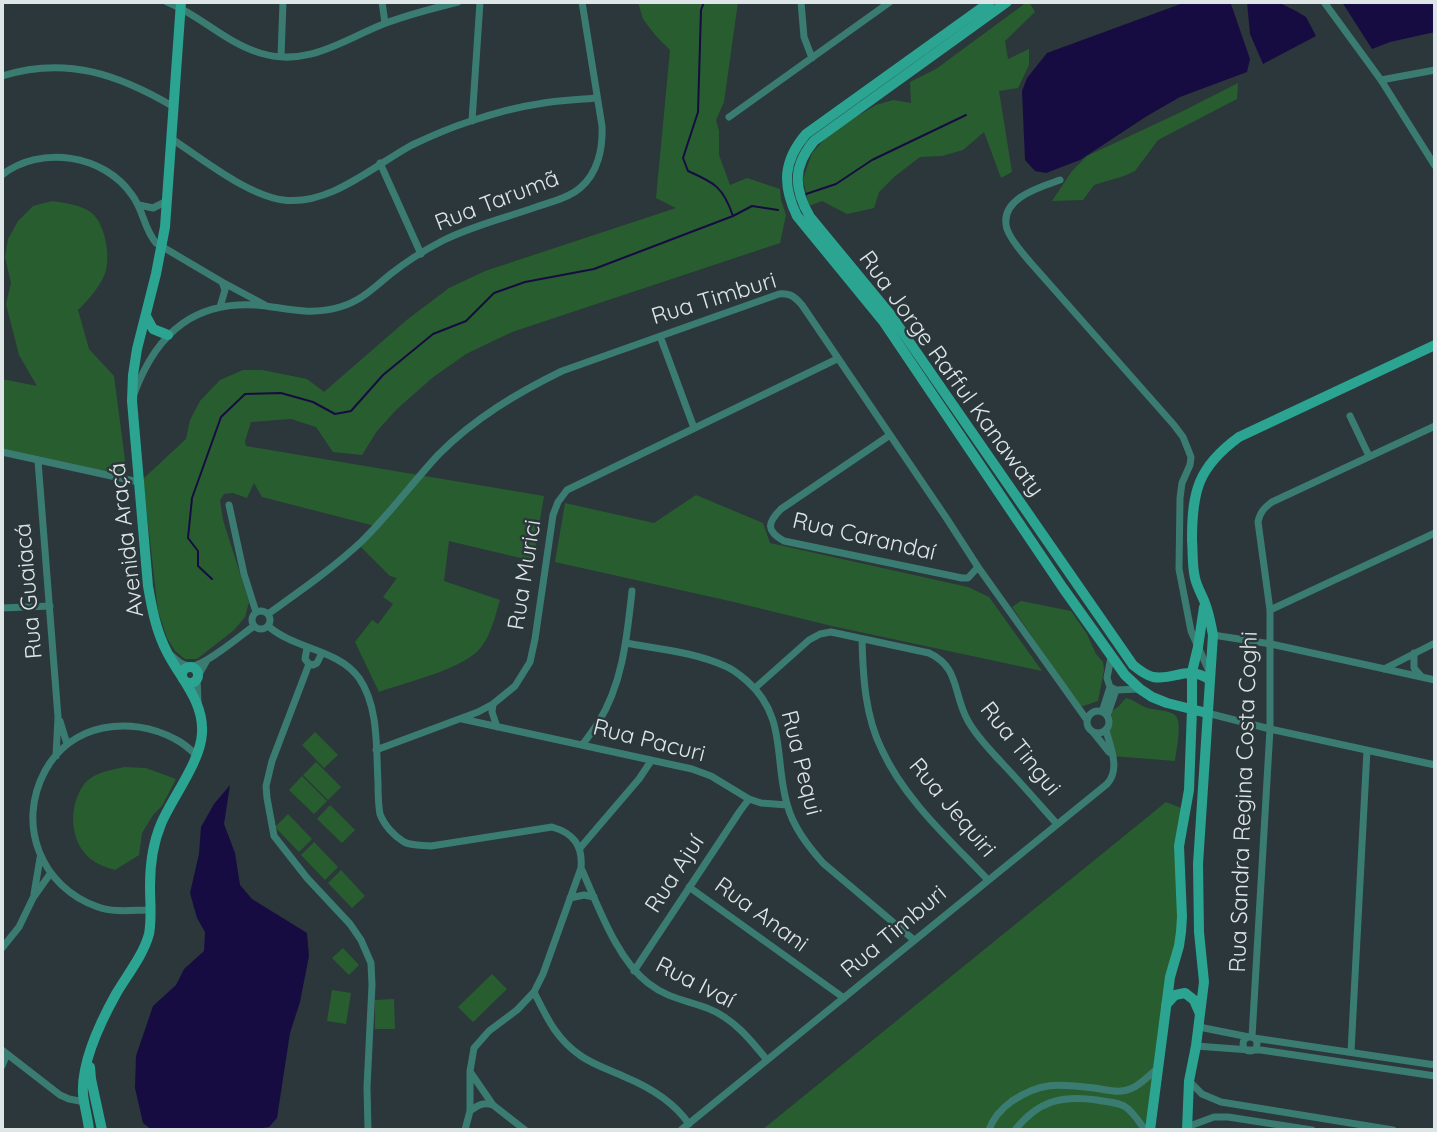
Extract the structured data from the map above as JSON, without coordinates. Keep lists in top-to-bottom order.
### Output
{
  "streets": {
    "main road": ["Rua Jorge Rafful Kanawaty", "Avenida Araçá"],
    "street": [
      "Rua Tarumã",
      "Rua Timburi",
      "Rua Carandaí",
      "Rua Murici",
      "Rua Guaiacá",
      "Rua Pacuri",
      "Rua Tingui",
      "Rua Pequi",
      "Rua Sandra Regina Costa Coghi",
      "Rua Jequiri",
      "Rua Ajuí",
      "Rua Anani",
      "Rua Ivaí"
    ]
  },
  "crossings": [
    ["Rua Tarumã", "Avenida Araçá"],
    ["Rua Timburi", "Rua Carandaí"],
    ["Rua Timburi", "Rua Murici"],
    ["Rua Timburi", "Rua Tingui"],
    ["Rua Timburi", "Rua Pequi"],
    ["Rua Timburi", "Rua Jequiri"],
    ["Rua Timburi", "Rua Anani"],
    ["Rua Timburi", "Rua Ivaí"],
    ["Rua Murici", "Rua Pacuri"],
    ["Rua Pacuri", "Rua Pequi"],
    ["Rua Pacuri", "Rua Ajuí"],
    ["Rua Tingui", "Rua Pequi"],
    ["Rua Tingui", "Rua Jequiri"],
    ["Rua Ajuí", "Rua Anani"],
    ["Rua Ajuí", "Rua Ivaí"]
  ]
}
